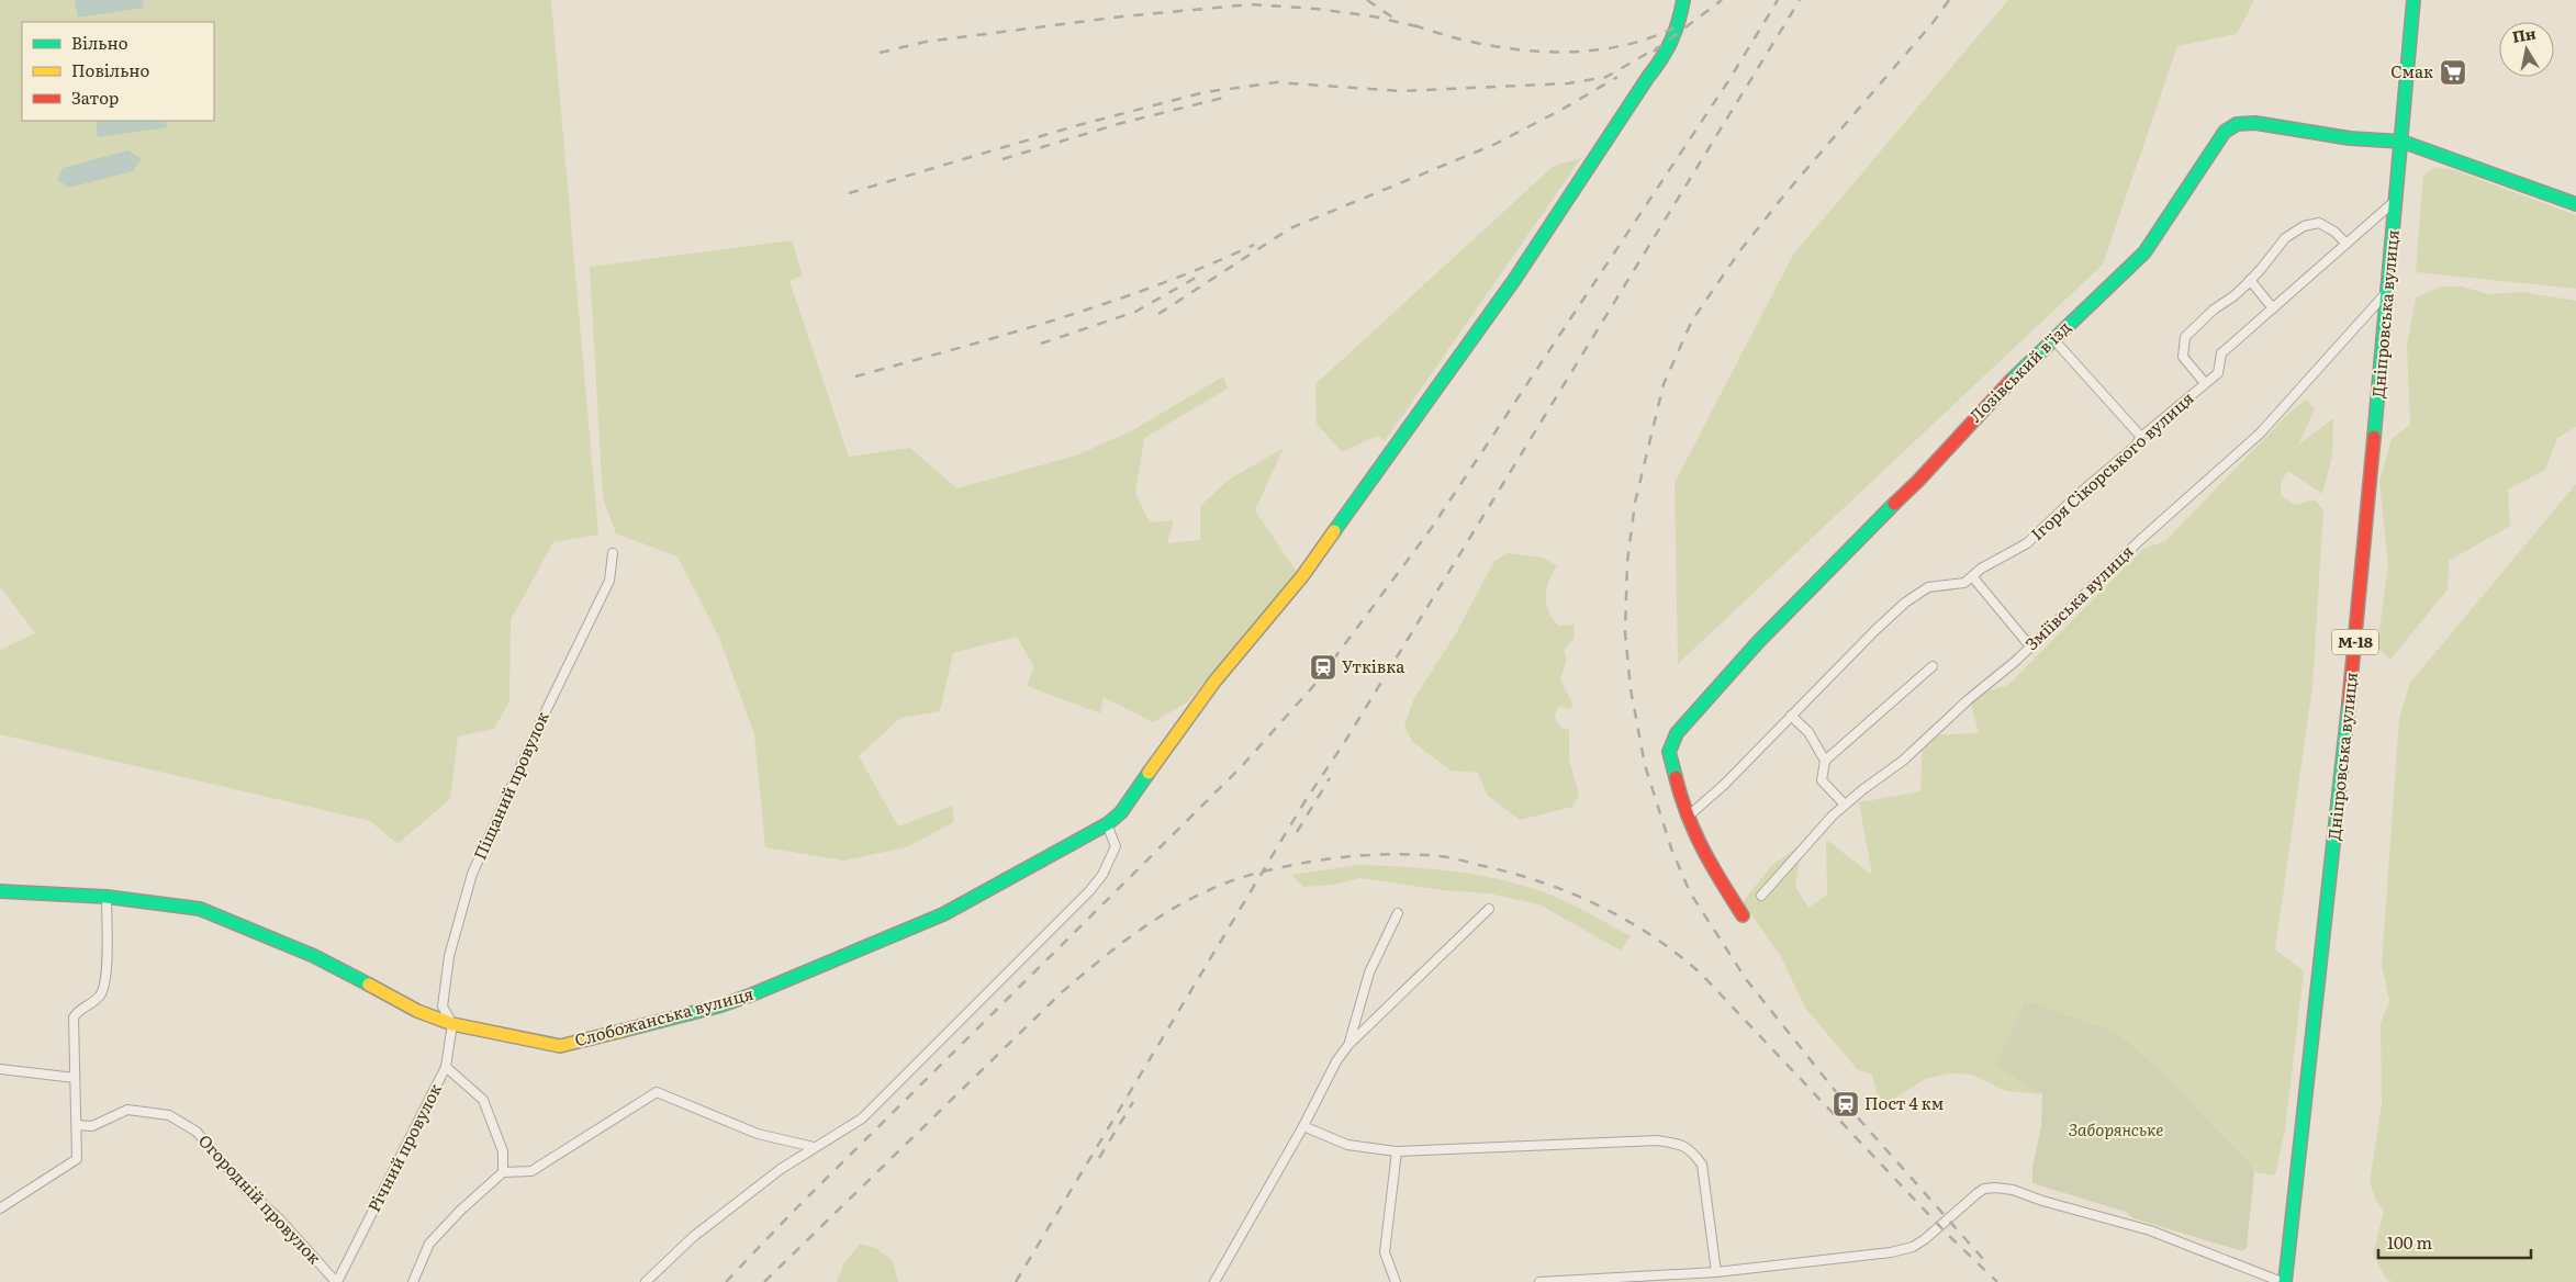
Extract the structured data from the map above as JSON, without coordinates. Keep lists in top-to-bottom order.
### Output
{
  "streets": {
    "main road": [
      "Дніпровська вулиця",
      "Лозівський в'їзд",
      "М-18",
      "Слобожанська вулиця"
    ],
    "street": [
      "Ігоря Сікорського вулиця",
      "Зміївська вулиця",
      "Піщаний провулок",
      "Річний провулок",
      "Огородній провулок"
    ]
  },
  "crossings": [
    ["Дніпровська вулиця", "Лозівський в'їзд"],
    ["Дніпровська вулиця", "Ігоря Сікорського вулиця"],
    ["Дніпровська вулиця", "Зміївська вулиця"],
    ["Лозівський в'їзд", "Ігоря Сікорського вулиця"],
    ["Піщаний провулок", "Слобожанська вулиця"],
    ["Річний провулок", "Огородній провулок"]
  ],
  "parks": ["Заборянське"],
  "places": {
    "supermarket": ["Смак"],
    "station": ["Уткiвка", "Пост 4 км"]
  },
  "legend": ["Вільно", "Повільно", "Затор"],
  "scale_bar": "100 m",
  "north": "top"
}
